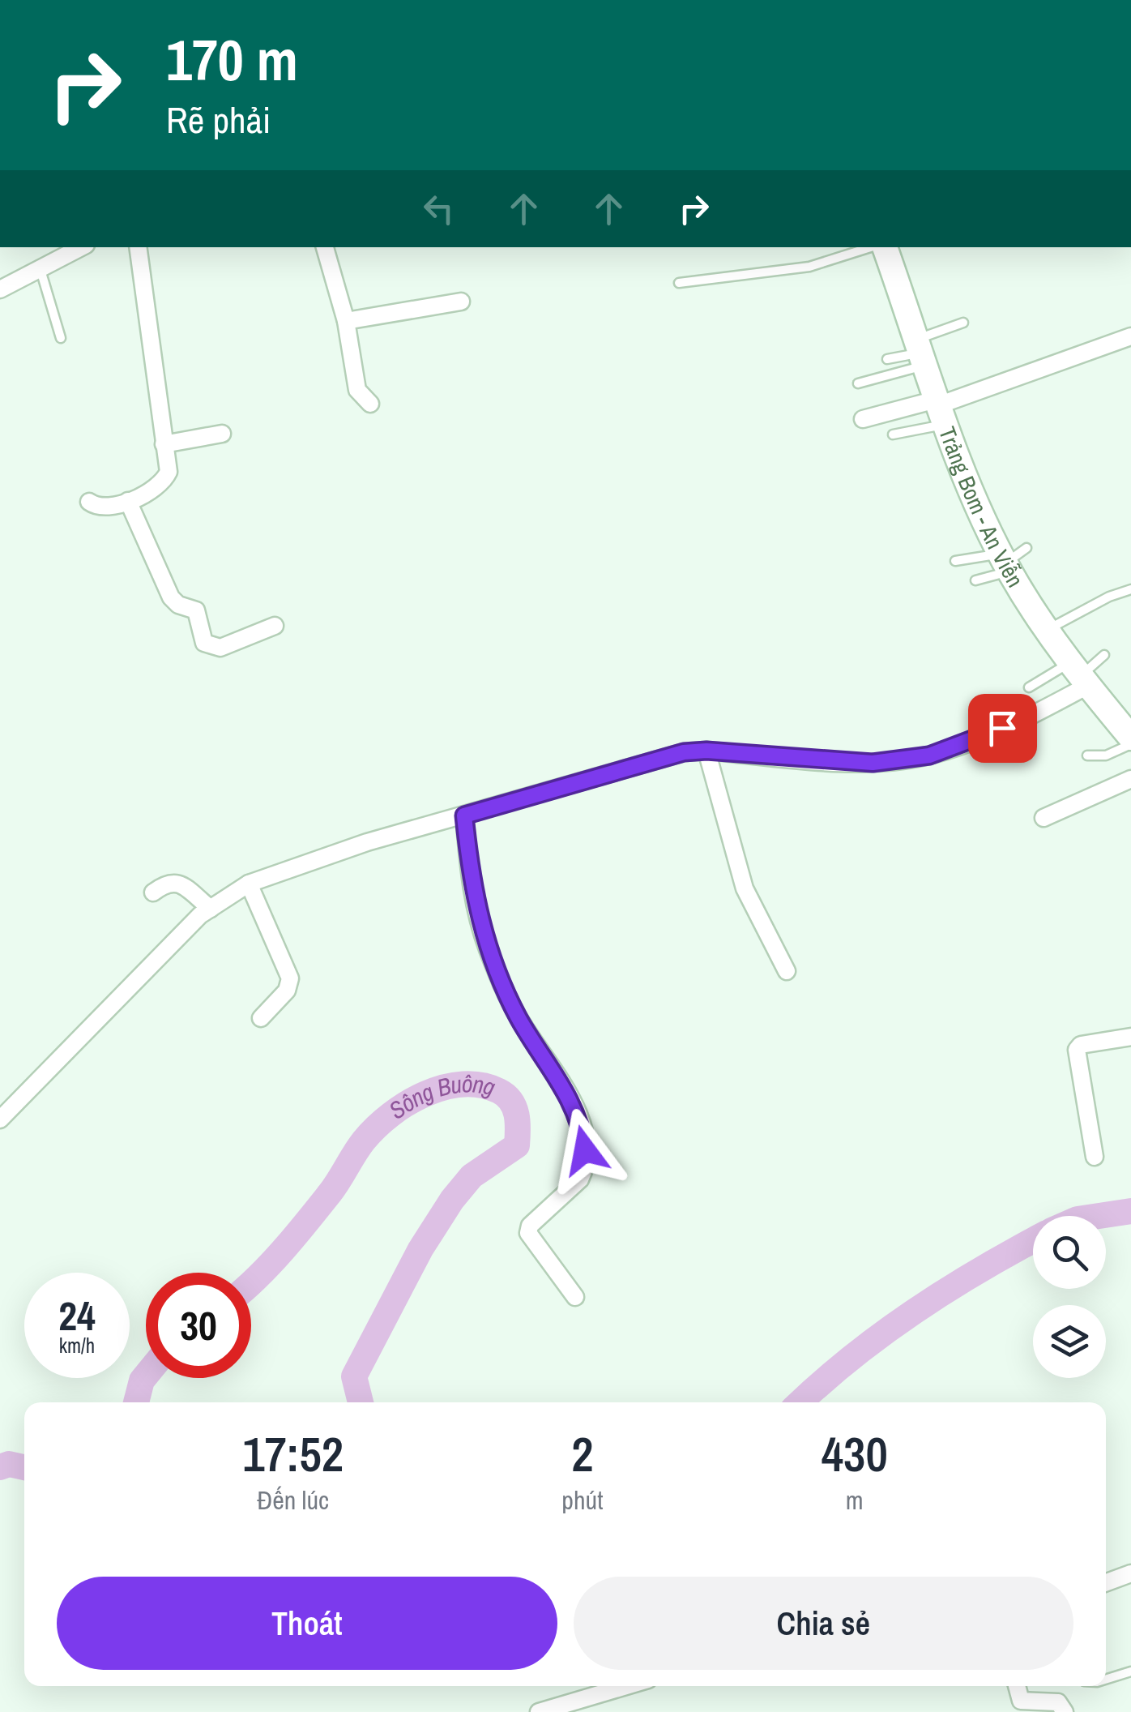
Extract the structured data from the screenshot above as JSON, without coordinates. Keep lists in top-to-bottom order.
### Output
{
  "streets": {
    "main road": ["Trảng Bom - An Viễn"]
  },
  "water": ["Sông Buông"],
  "page": {
    "turn": ["170 m", "Rẽ phải"],
    "speed": "24 km/h",
    "limit": "30",
    "eta": [
      "17:52",
      "Đến lúc",
      "2",
      "phút",
      "430",
      "m"
    ],
    "buttons": ["Thoát", "Chia sẻ"]
  }
}
